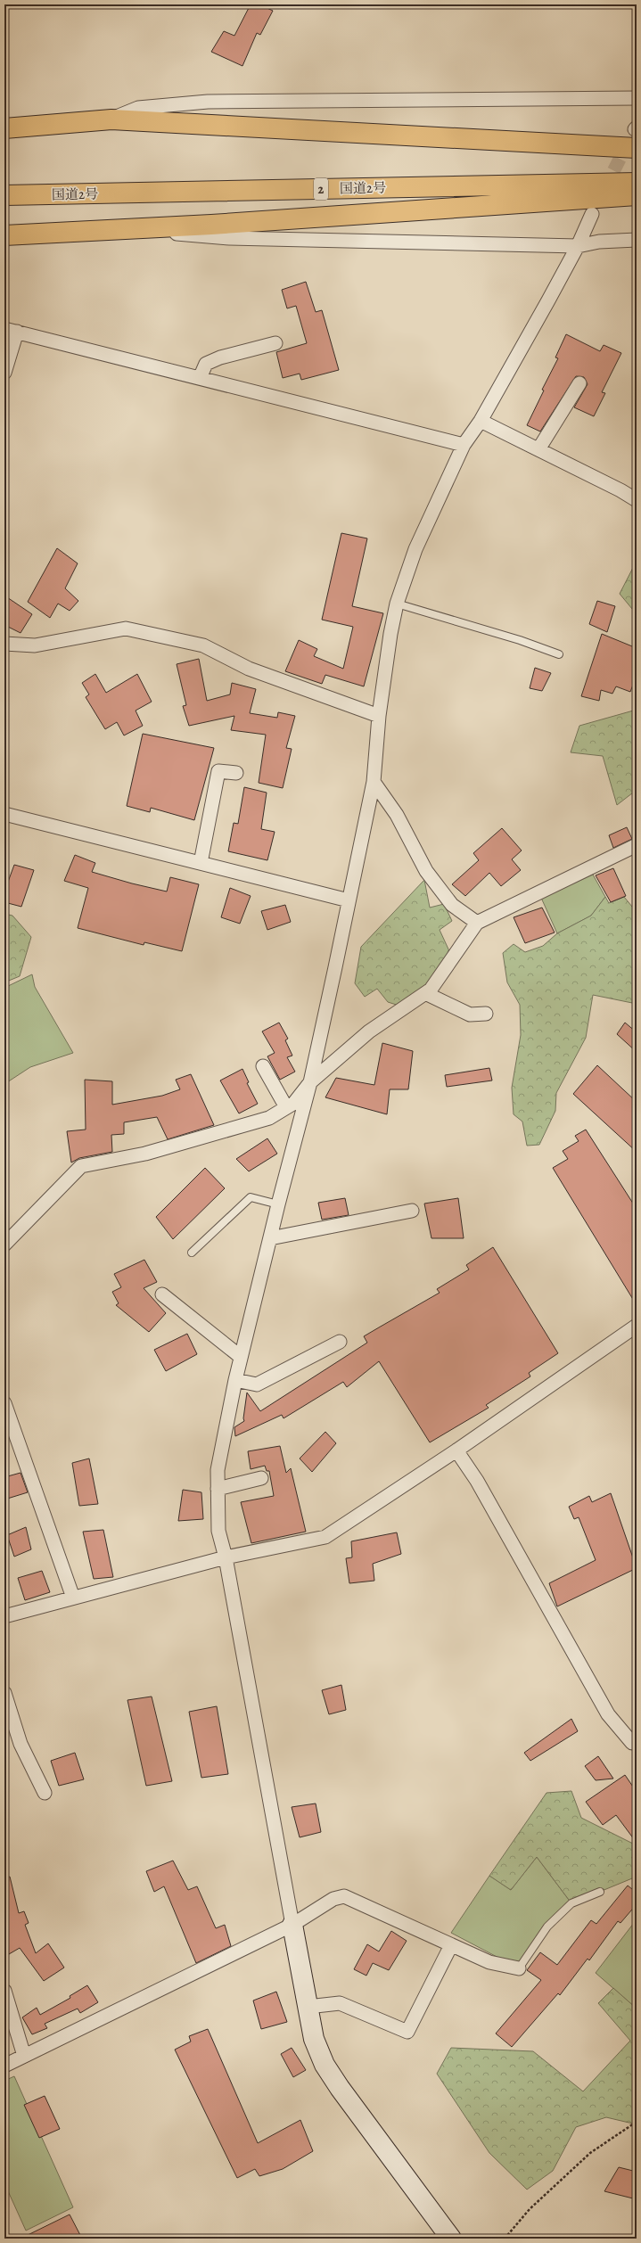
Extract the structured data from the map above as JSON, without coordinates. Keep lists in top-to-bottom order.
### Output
{
  "streets": {
    "highway": ["国道2号", "2"]
  }
}
